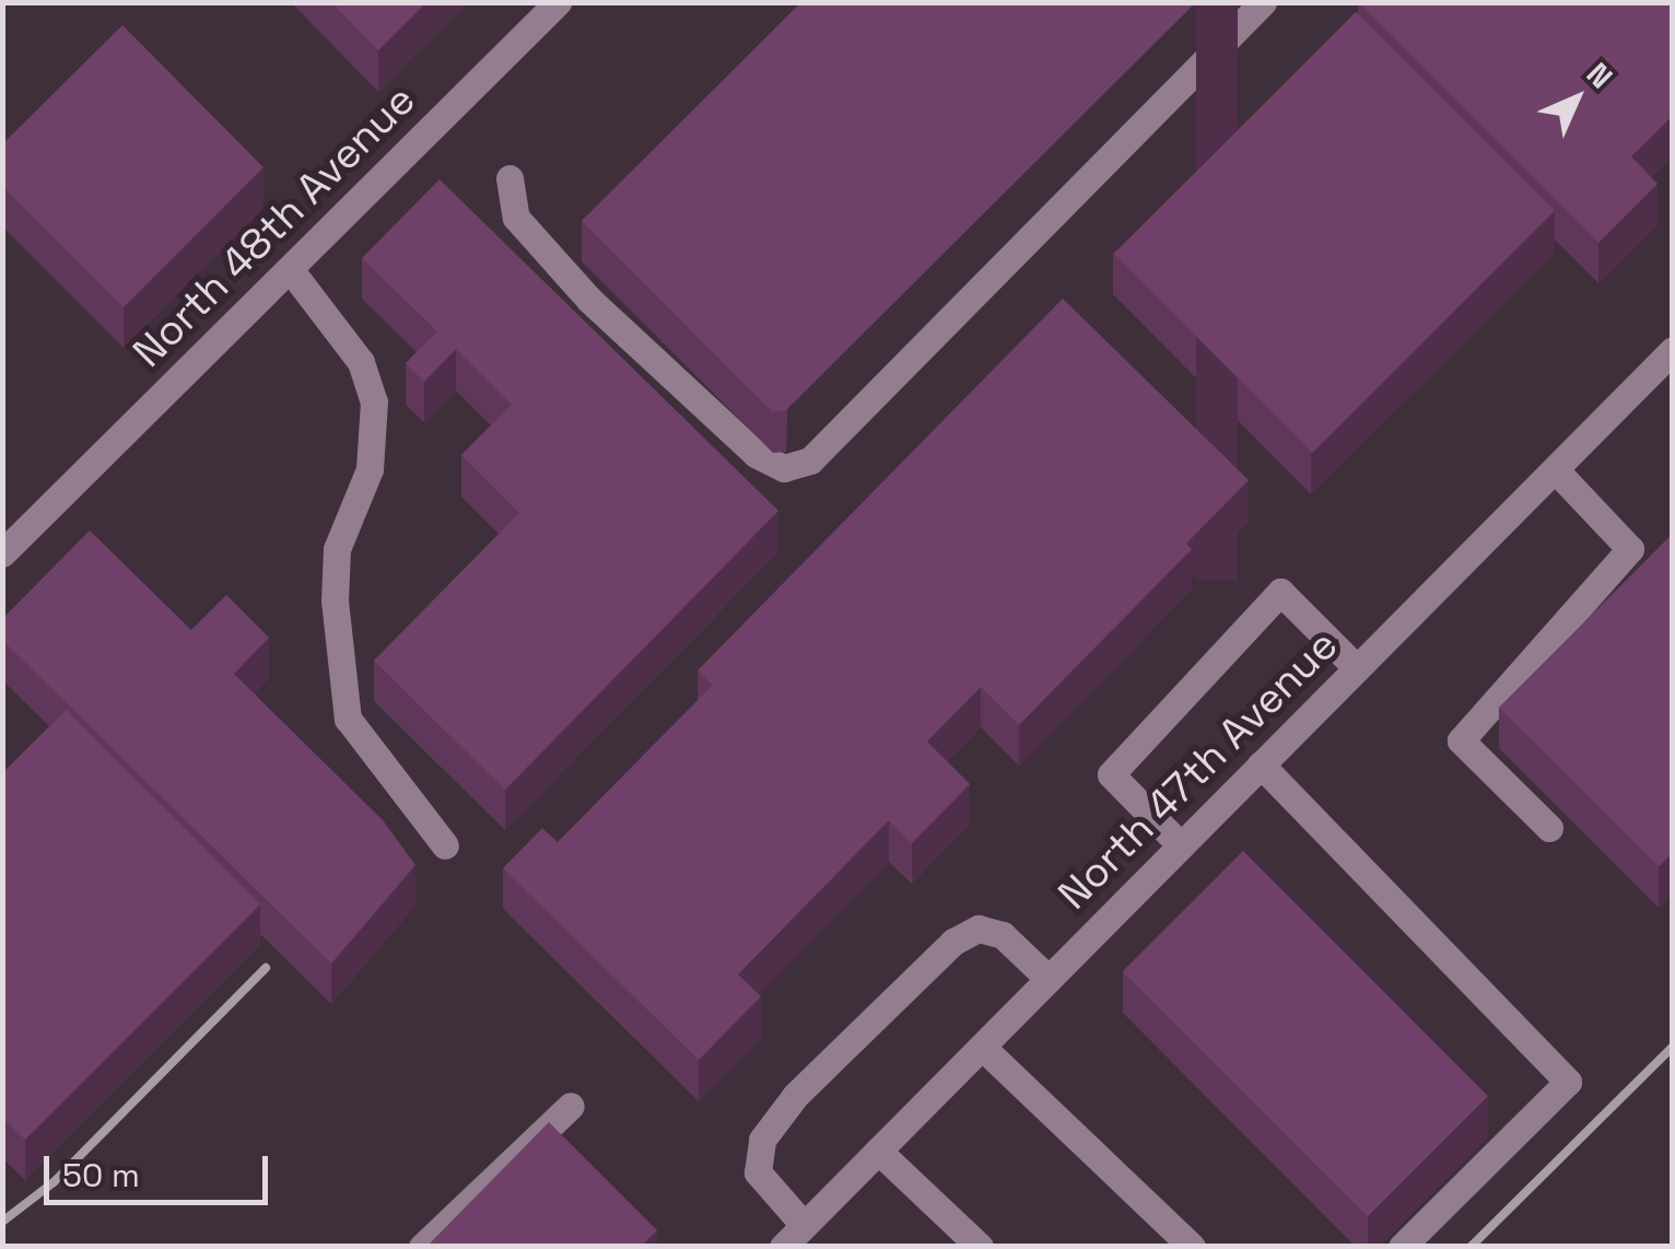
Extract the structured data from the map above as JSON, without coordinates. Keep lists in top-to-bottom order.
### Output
{
  "streets": {
    "street": ["North 48th Avenue", "North 47th Avenue"]
  },
  "scale_bar": "50 m",
  "north": "top right"
}
